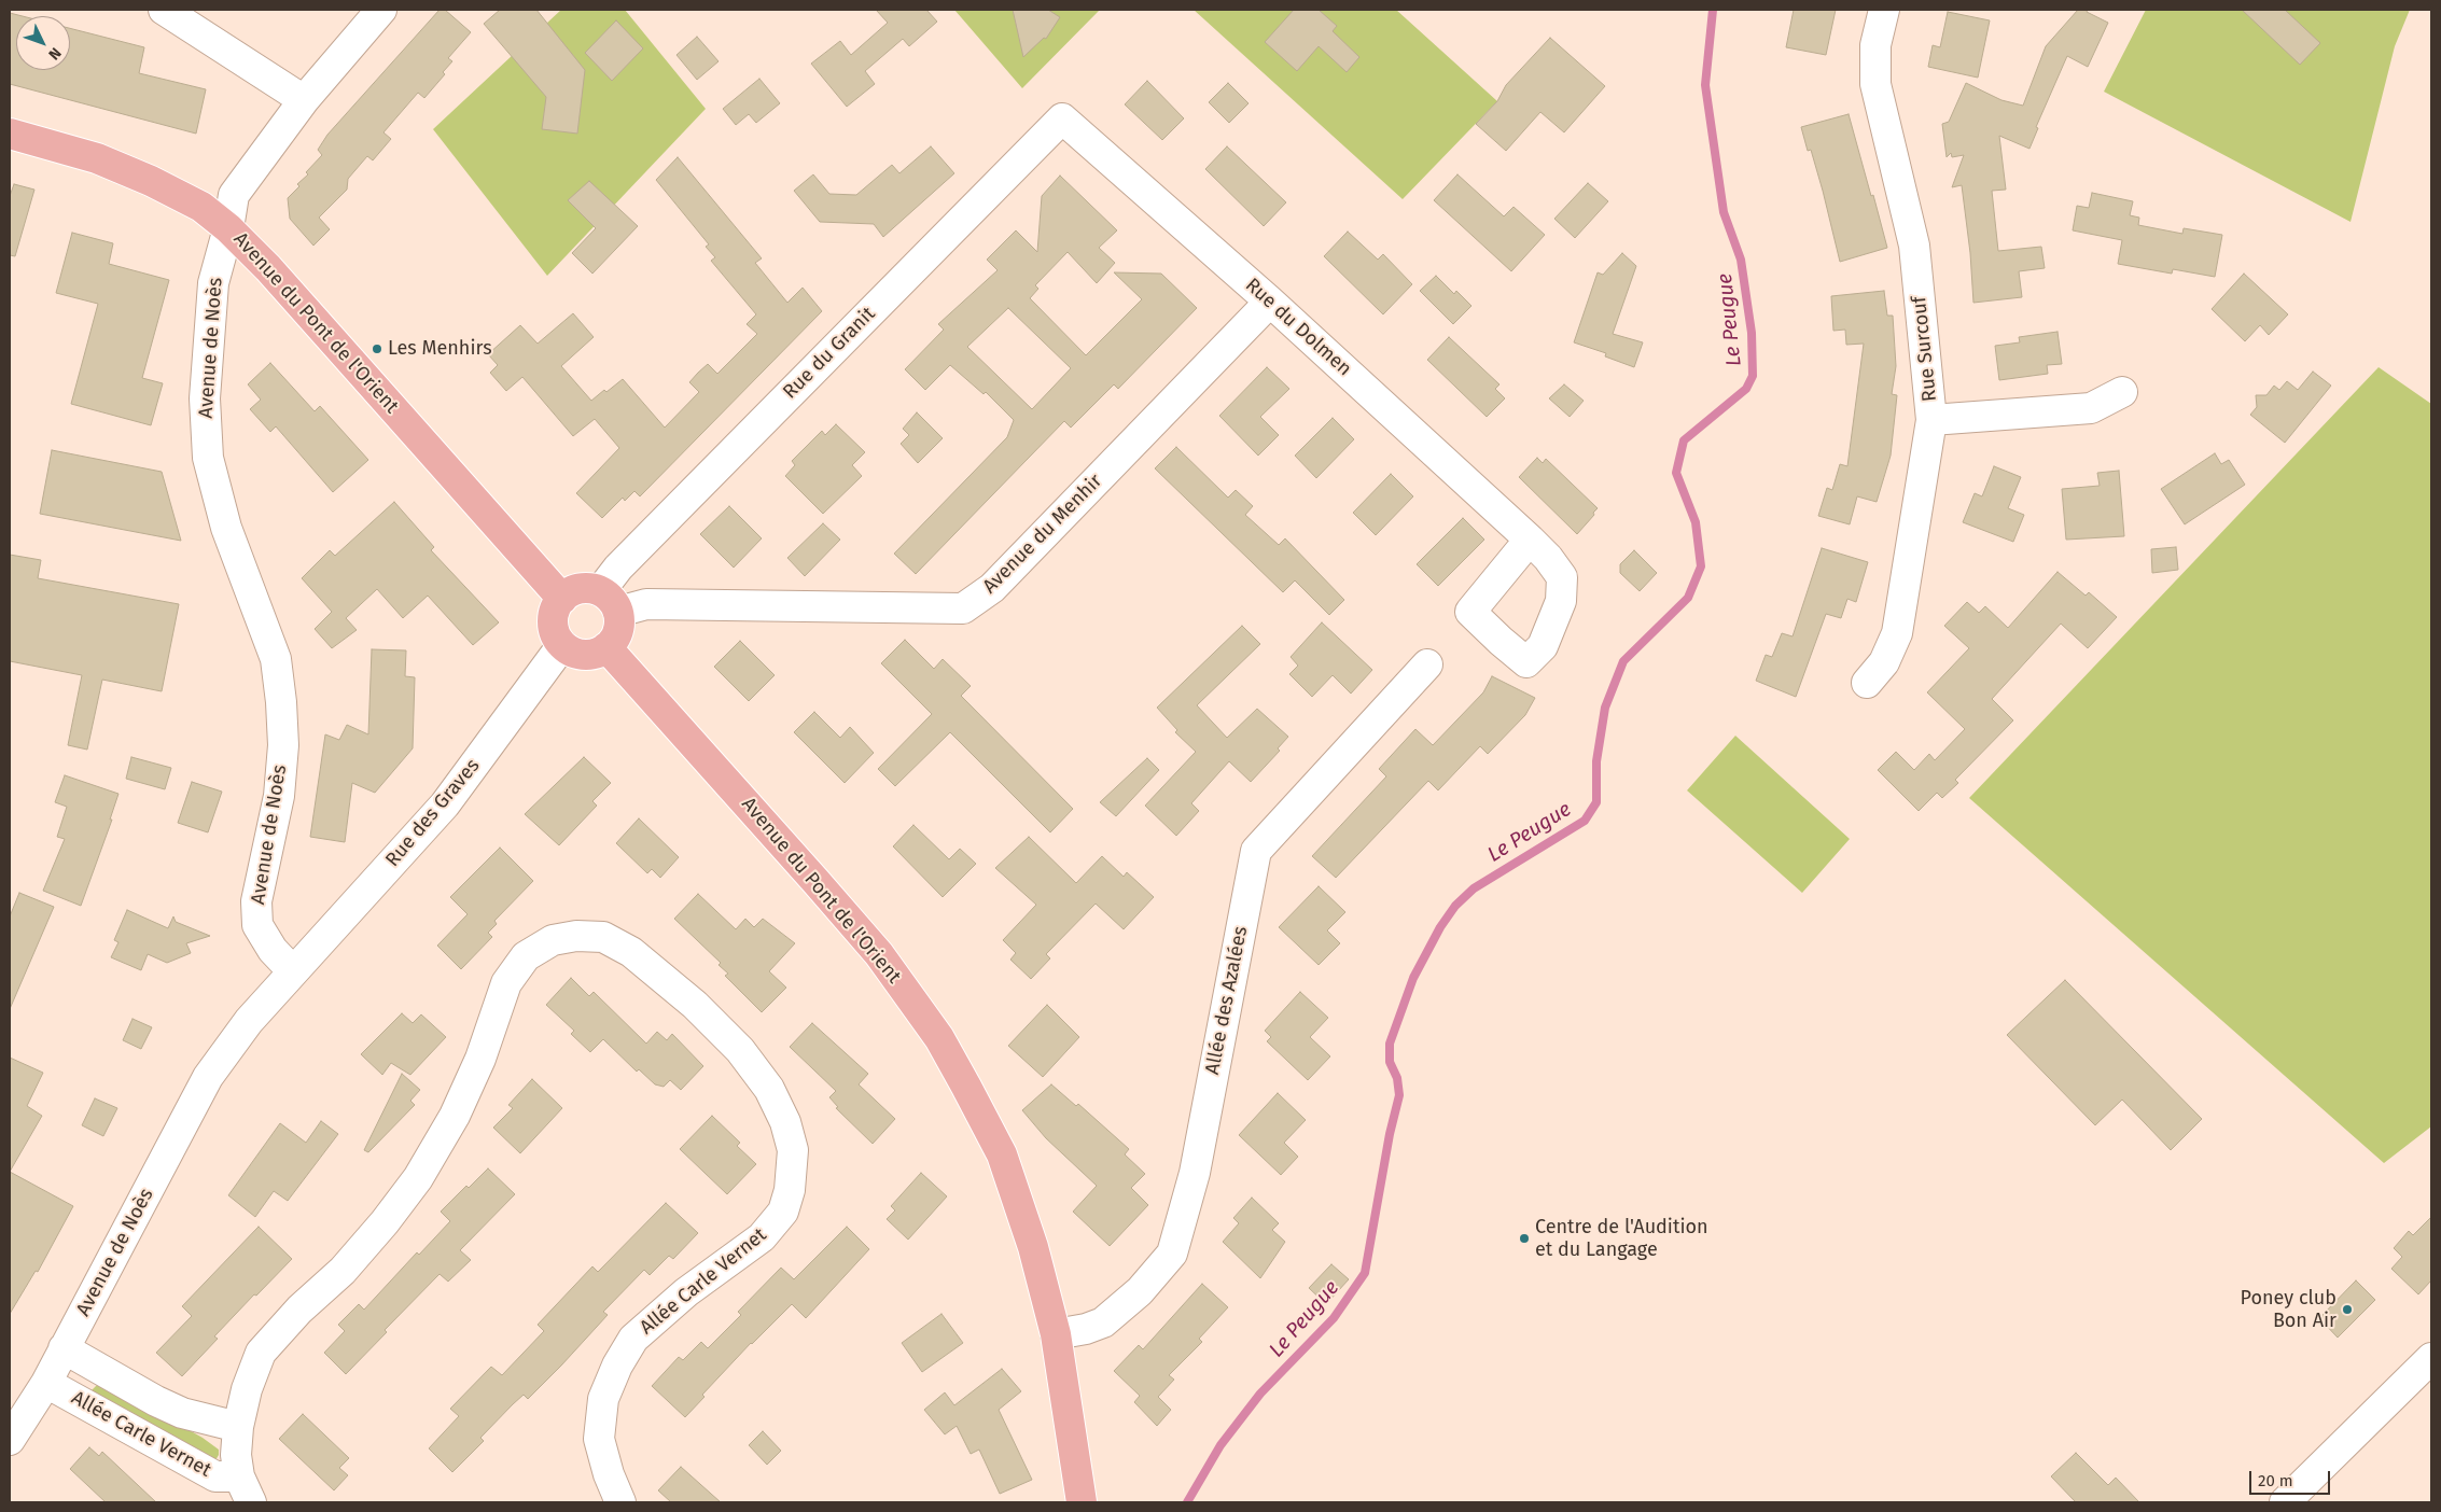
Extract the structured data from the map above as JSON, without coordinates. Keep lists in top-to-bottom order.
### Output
{
  "streets": {
    "main road": ["Avenue du Pont de l'Orient"],
    "street": [
      "Rue du Dolmen",
      "Avenue de Noès",
      "Rue Surcouf",
      "Rue du Granit",
      "Avenue du Menhir",
      "Rue des Graves",
      "Allée des Azalées",
      "Allée Carle Vernet"
    ]
  },
  "crossings": [
    ["Avenue du Pont de l'Orient", "Avenue de Noès"],
    ["Avenue du Pont de l'Orient", "Rue du Granit"],
    ["Avenue du Pont de l'Orient", "Avenue du Menhir"],
    ["Avenue du Pont de l'Orient", "Rue des Graves"],
    ["Avenue du Pont de l'Orient", "Allée des Azalées"],
    ["Rue du Dolmen", "Rue du Granit"],
    ["Rue du Dolmen", "Avenue du Menhir"],
    ["Avenue de Noès", "Rue des Graves"],
    ["Avenue de Noès", "Allée Carle Vernet"],
    ["Rue du Granit", "Avenue du Menhir"],
    ["Rue du Granit", "Rue des Graves"],
    ["Avenue du Menhir", "Rue des Graves"]
  ],
  "water": ["Le Peugue"],
  "places": ["Les Menhirs", "Centre de l'Audition et du Langage", "Poney club Bon Air"],
  "scale_bar": "20 m",
  "north": "bottom right"
}
